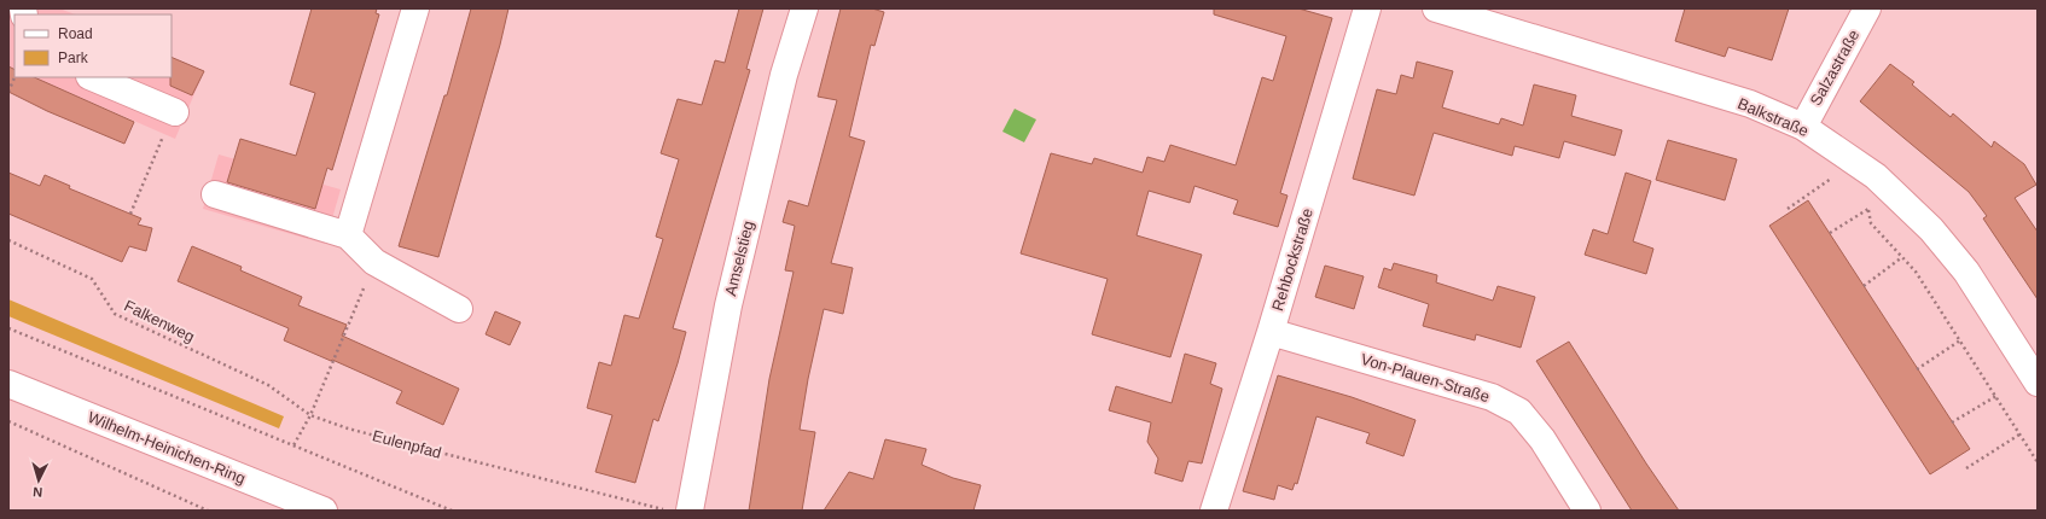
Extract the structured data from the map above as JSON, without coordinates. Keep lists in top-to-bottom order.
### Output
{
  "streets": {
    "street": [
      "Salzastraße",
      "Balkstraße",
      "Amselstieg",
      "Rehbockstraße",
      "Von-Plauen-Straße",
      "Wilhelm-Heinichen-Ring"
    ],
    "path": ["Falkenweg", "Eulenpfad"]
  },
  "crossings": [
    ["Salzastraße", "Balkstraße"],
    ["Rehbockstraße", "Von-Plauen-Straße"],
    ["Falkenweg", "Eulenpfad"]
  ],
  "legend": ["Road", "Park"],
  "north": "bottom"
}
